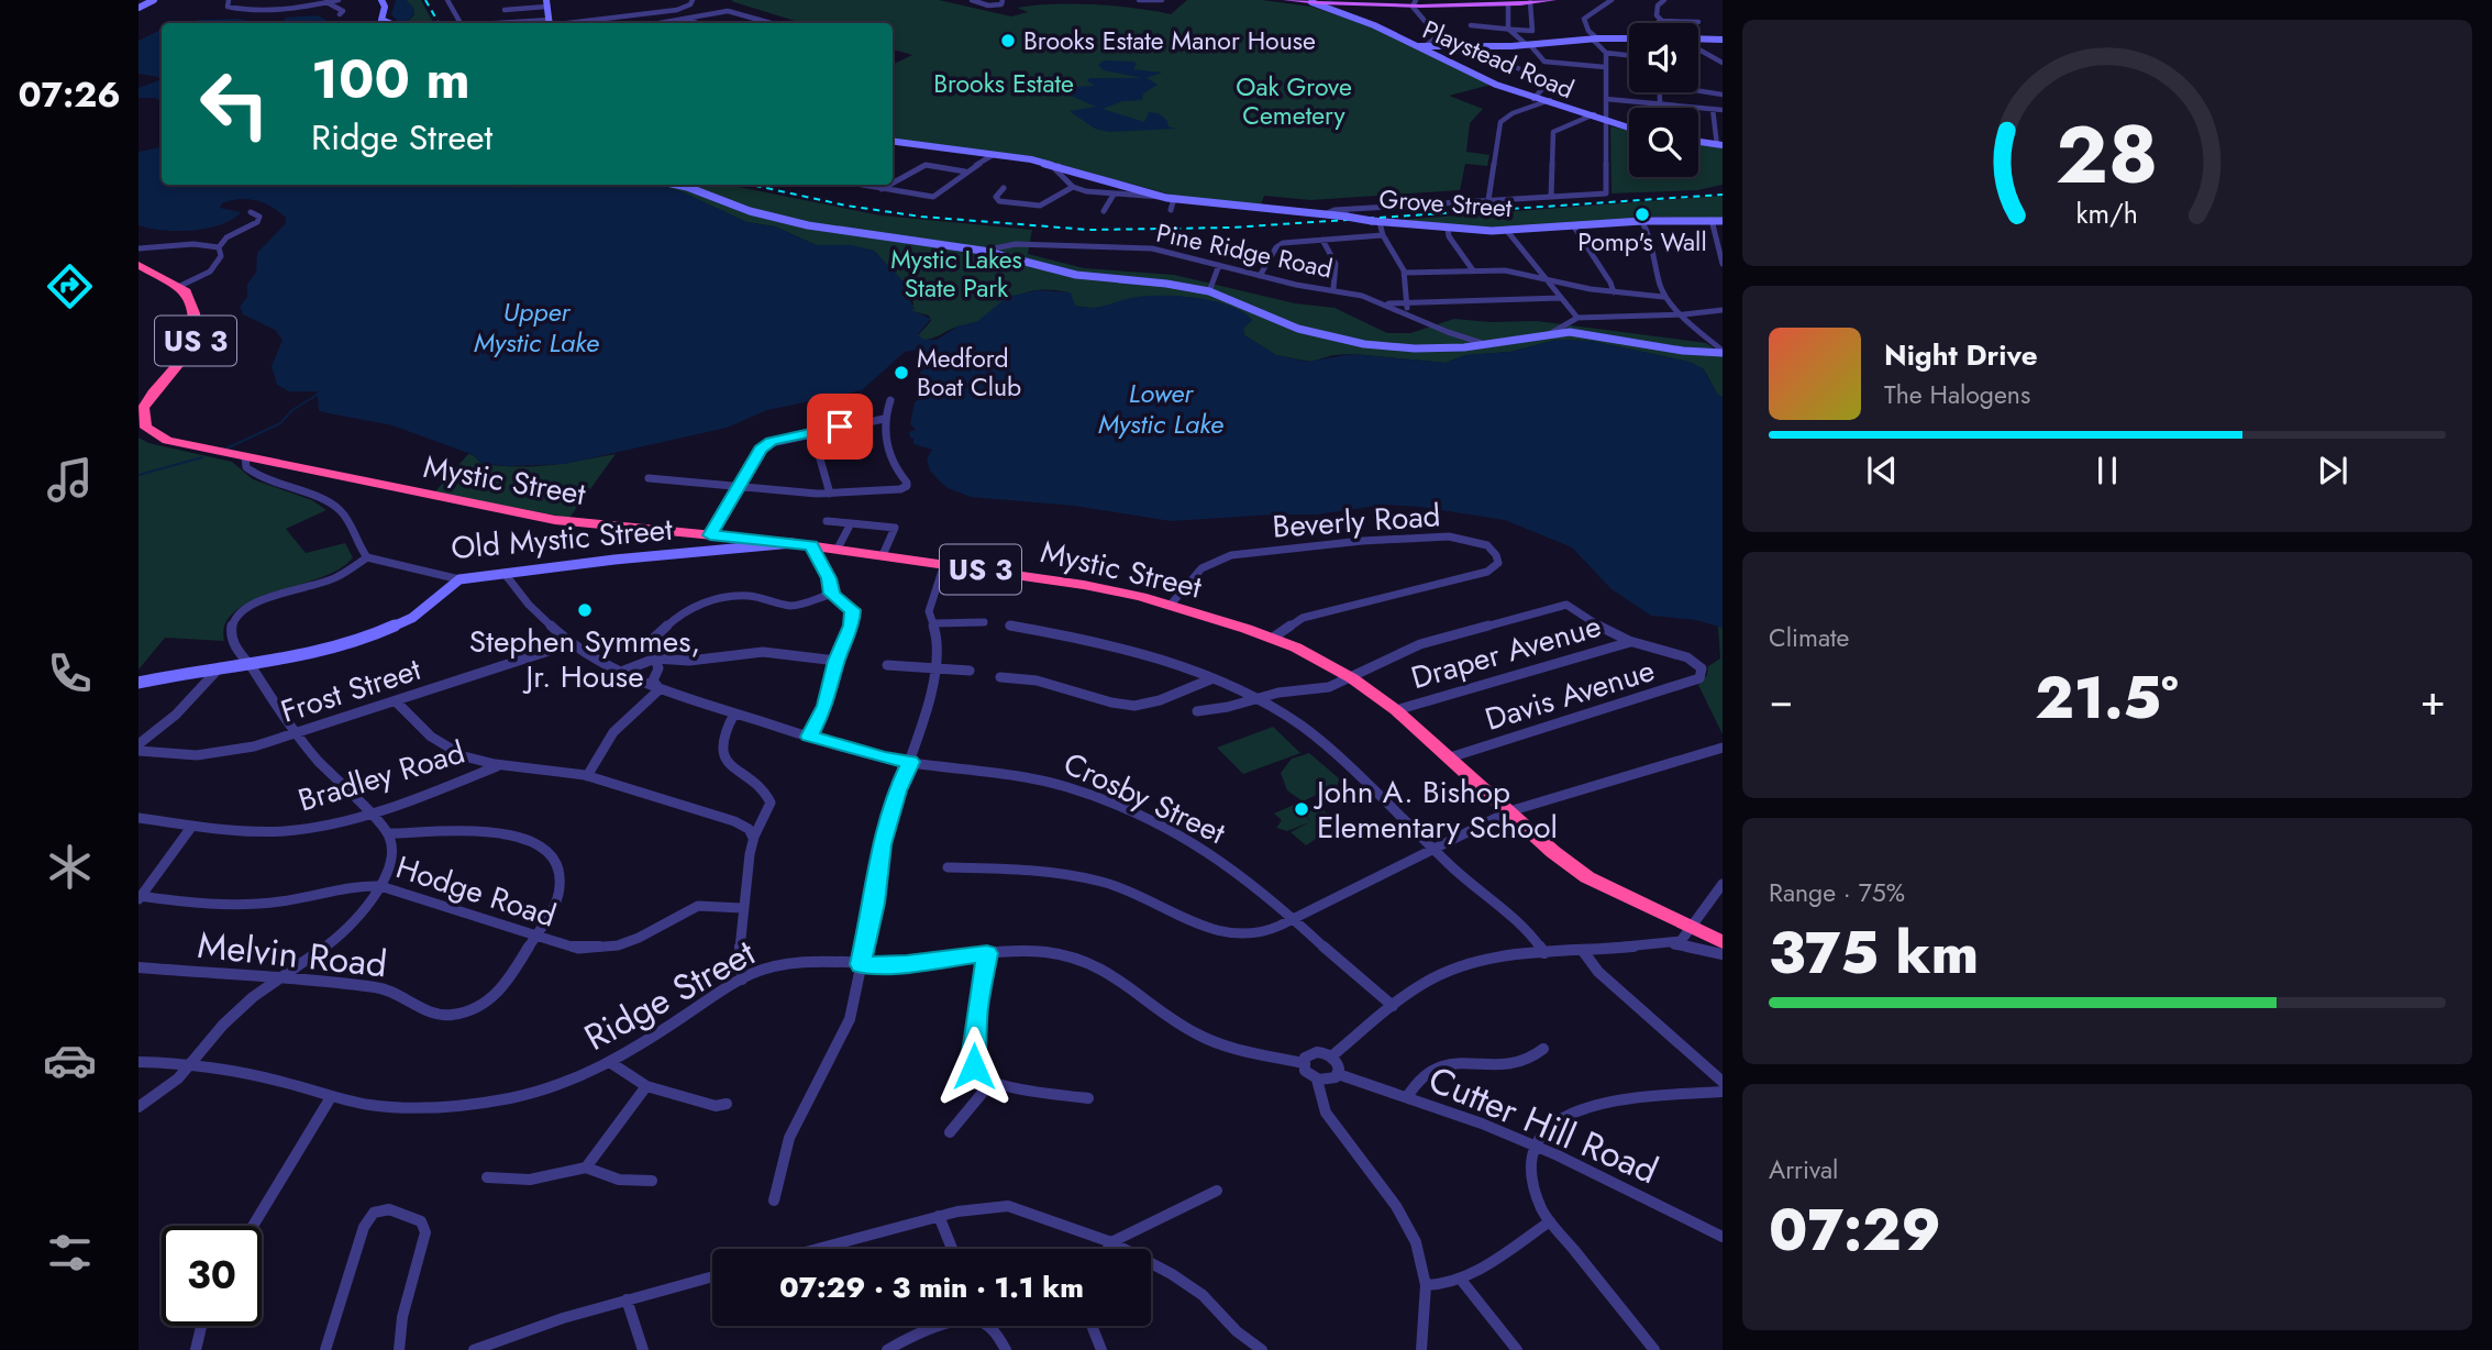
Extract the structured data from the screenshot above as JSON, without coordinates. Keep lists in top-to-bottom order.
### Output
{
  "streets": {
    "highway": ["US 3", "Mystic Street"],
    "main road": ["Playstead Road", "Grove Street", "Old Mystic Street"],
    "street": [
      "Pine Ridge Road",
      "Beverly Road",
      "Draper Avenue",
      "Frost Street",
      "Davis Avenue",
      "Bradley Road",
      "Crosby Street",
      "Hodge Road",
      "Melvin Road",
      "Ridge Street",
      "Cutter Hill Road"
    ]
  },
  "crossings": [
    ["US 3", "Mystic Street"],
    ["Mystic Street", "Beverly Road"],
    ["Mystic Street", "Old Mystic Street"],
    ["Mystic Street", "Draper Avenue"],
    ["Mystic Street", "Davis Avenue"],
    ["Old Mystic Street", "Crosby Street"],
    ["Draper Avenue", "Davis Avenue"],
    ["Frost Street", "Crosby Street"],
    ["Hodge Road", "Melvin Road"],
    ["Ridge Street", "Cutter Hill Road"]
  ],
  "water": ["Upper Mystic Lake", "Lower Mystic Lake"],
  "parks": ["Brooks Estate", "Oak Grove Cemetery", "Mystic Lakes State Park"],
  "places": [
    "Brooks Estate Manor House",
    "Pomp's Wall",
    "Medford Boat Club",
    "Stephen Symmes, Jr. House",
    "John A. Bishop Elementary School"
  ],
  "page": {
    "tabs": "07:26",
    "turn": ["100 m", "Ridge Street"],
    "song": ["Night Drive", "The Halogens"],
    "tile": [
      "Climate",
      ["Range · 75%", "375 km"],
      ["Arrival", "07:29"]
    ],
    "heat": ["−", "21.5°", "+"],
    "limit": "30",
    "trip": "07:29 · 3 min · 1.1 km",
    "gauge": ["28", "km/h"]
  }
}
